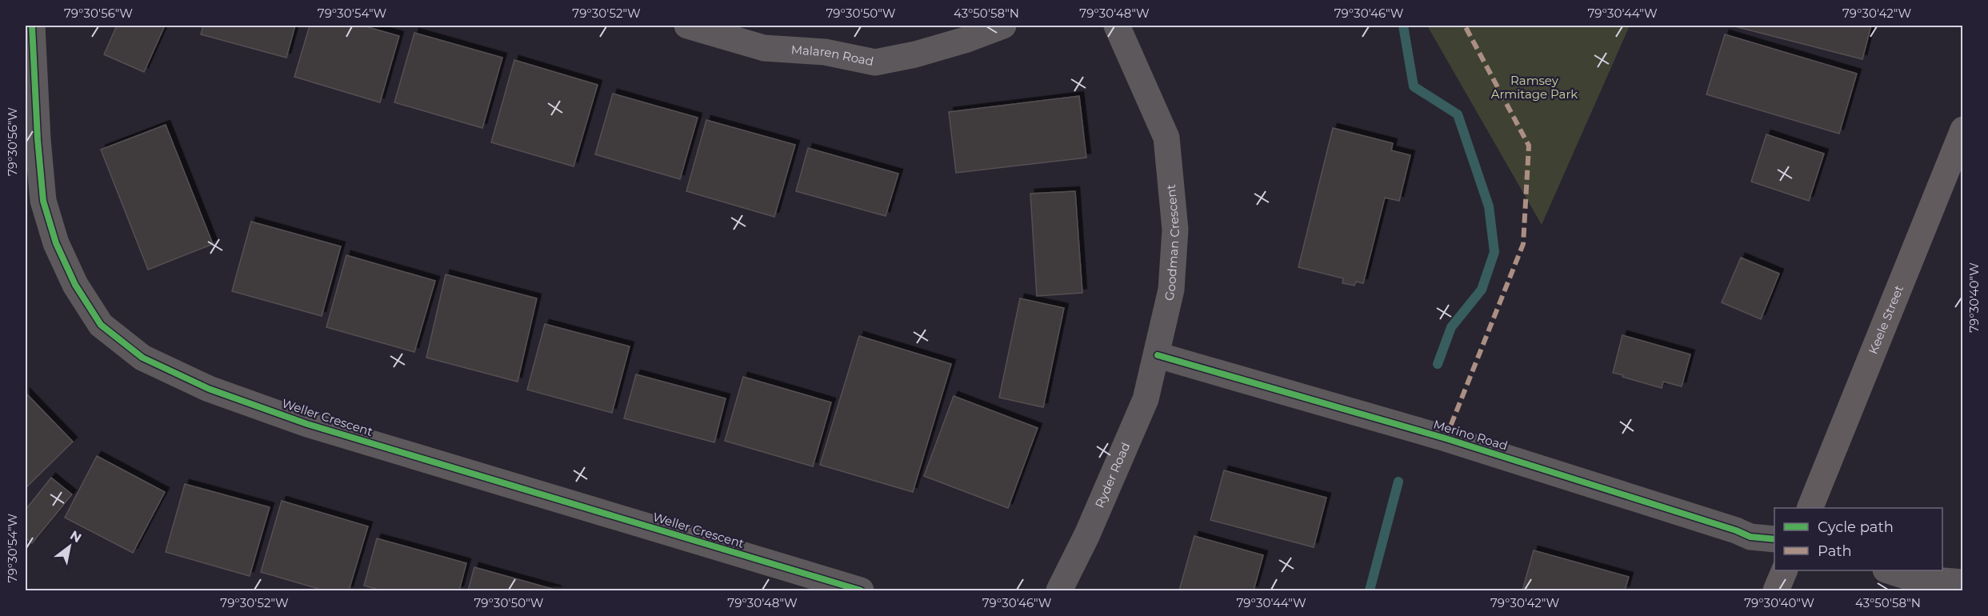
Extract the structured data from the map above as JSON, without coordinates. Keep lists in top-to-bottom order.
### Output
{
  "streets": {
    "main road": ["Keele Street"],
    "street": [
      "Malaren Road",
      "Goodman Crescent",
      "Weller Crescent",
      "Merino Road",
      "Ryder Road"
    ]
  },
  "crossings": [
    ["Goodman Crescent", "Merino Road"],
    ["Goodman Crescent", "Ryder Road"],
    ["Merino Road", "Ryder Road"]
  ],
  "parks": ["Ramsey Armitage Park"],
  "legend": ["Cycle path", "Path"],
  "north": "top right",
  "coordinates": [
    "79°30'56\"W",
    "79°30'54\"W",
    "79°30'52\"W",
    "79°30'50\"W",
    "43°50'58\"N",
    "79°30'48\"W",
    "79°30'46\"W",
    "79°30'44\"W",
    "79°30'42\"W",
    "79°30'40\"W"
  ]
}
